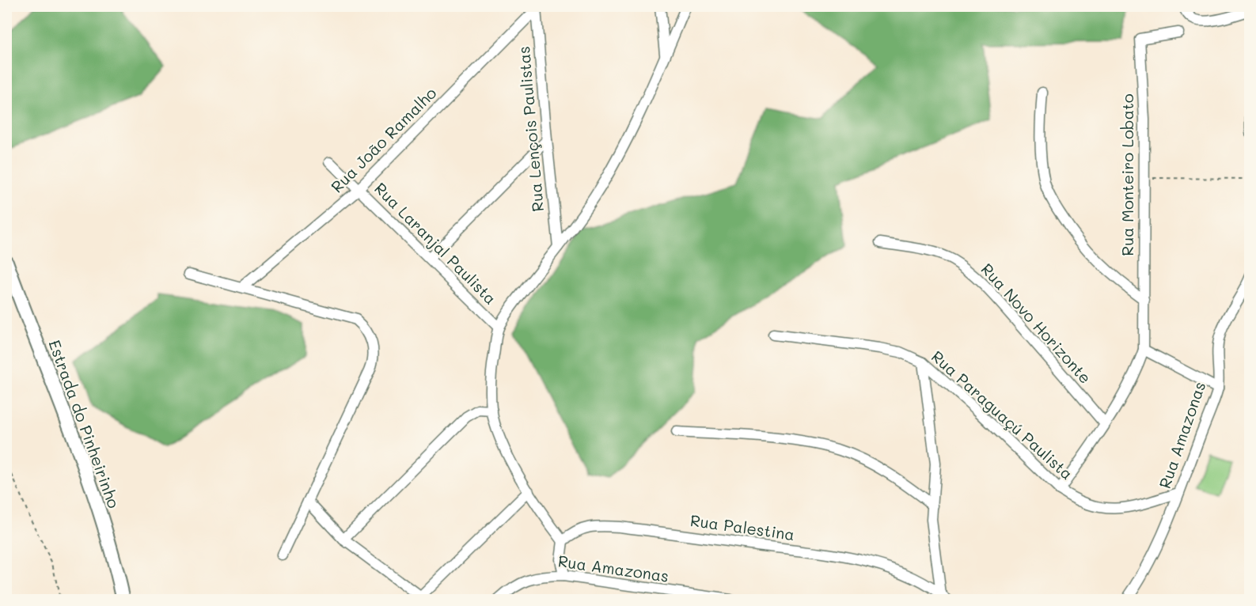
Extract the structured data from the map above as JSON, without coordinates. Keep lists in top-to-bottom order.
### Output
{
  "streets": {
    "main road": ["Estrada do Pinheirinho"],
    "street": [
      "Rua Lençois Paulistas",
      "Rua João Ramalho",
      "Rua Monteiro Lobato",
      "Rua Laranjal Paulista",
      "Rua Novo Horizonte",
      "Rua Paraguaçú Paulista",
      "Rua Amazonas",
      "Rua Palestina"
    ]
  },
  "crossings": [
    ["Rua Lençois Paulistas", "Rua João Ramalho"],
    ["Rua João Ramalho", "Rua Laranjal Paulista"],
    ["Rua Paraguaçú Paulista", "Rua Amazonas"]
  ]
}
